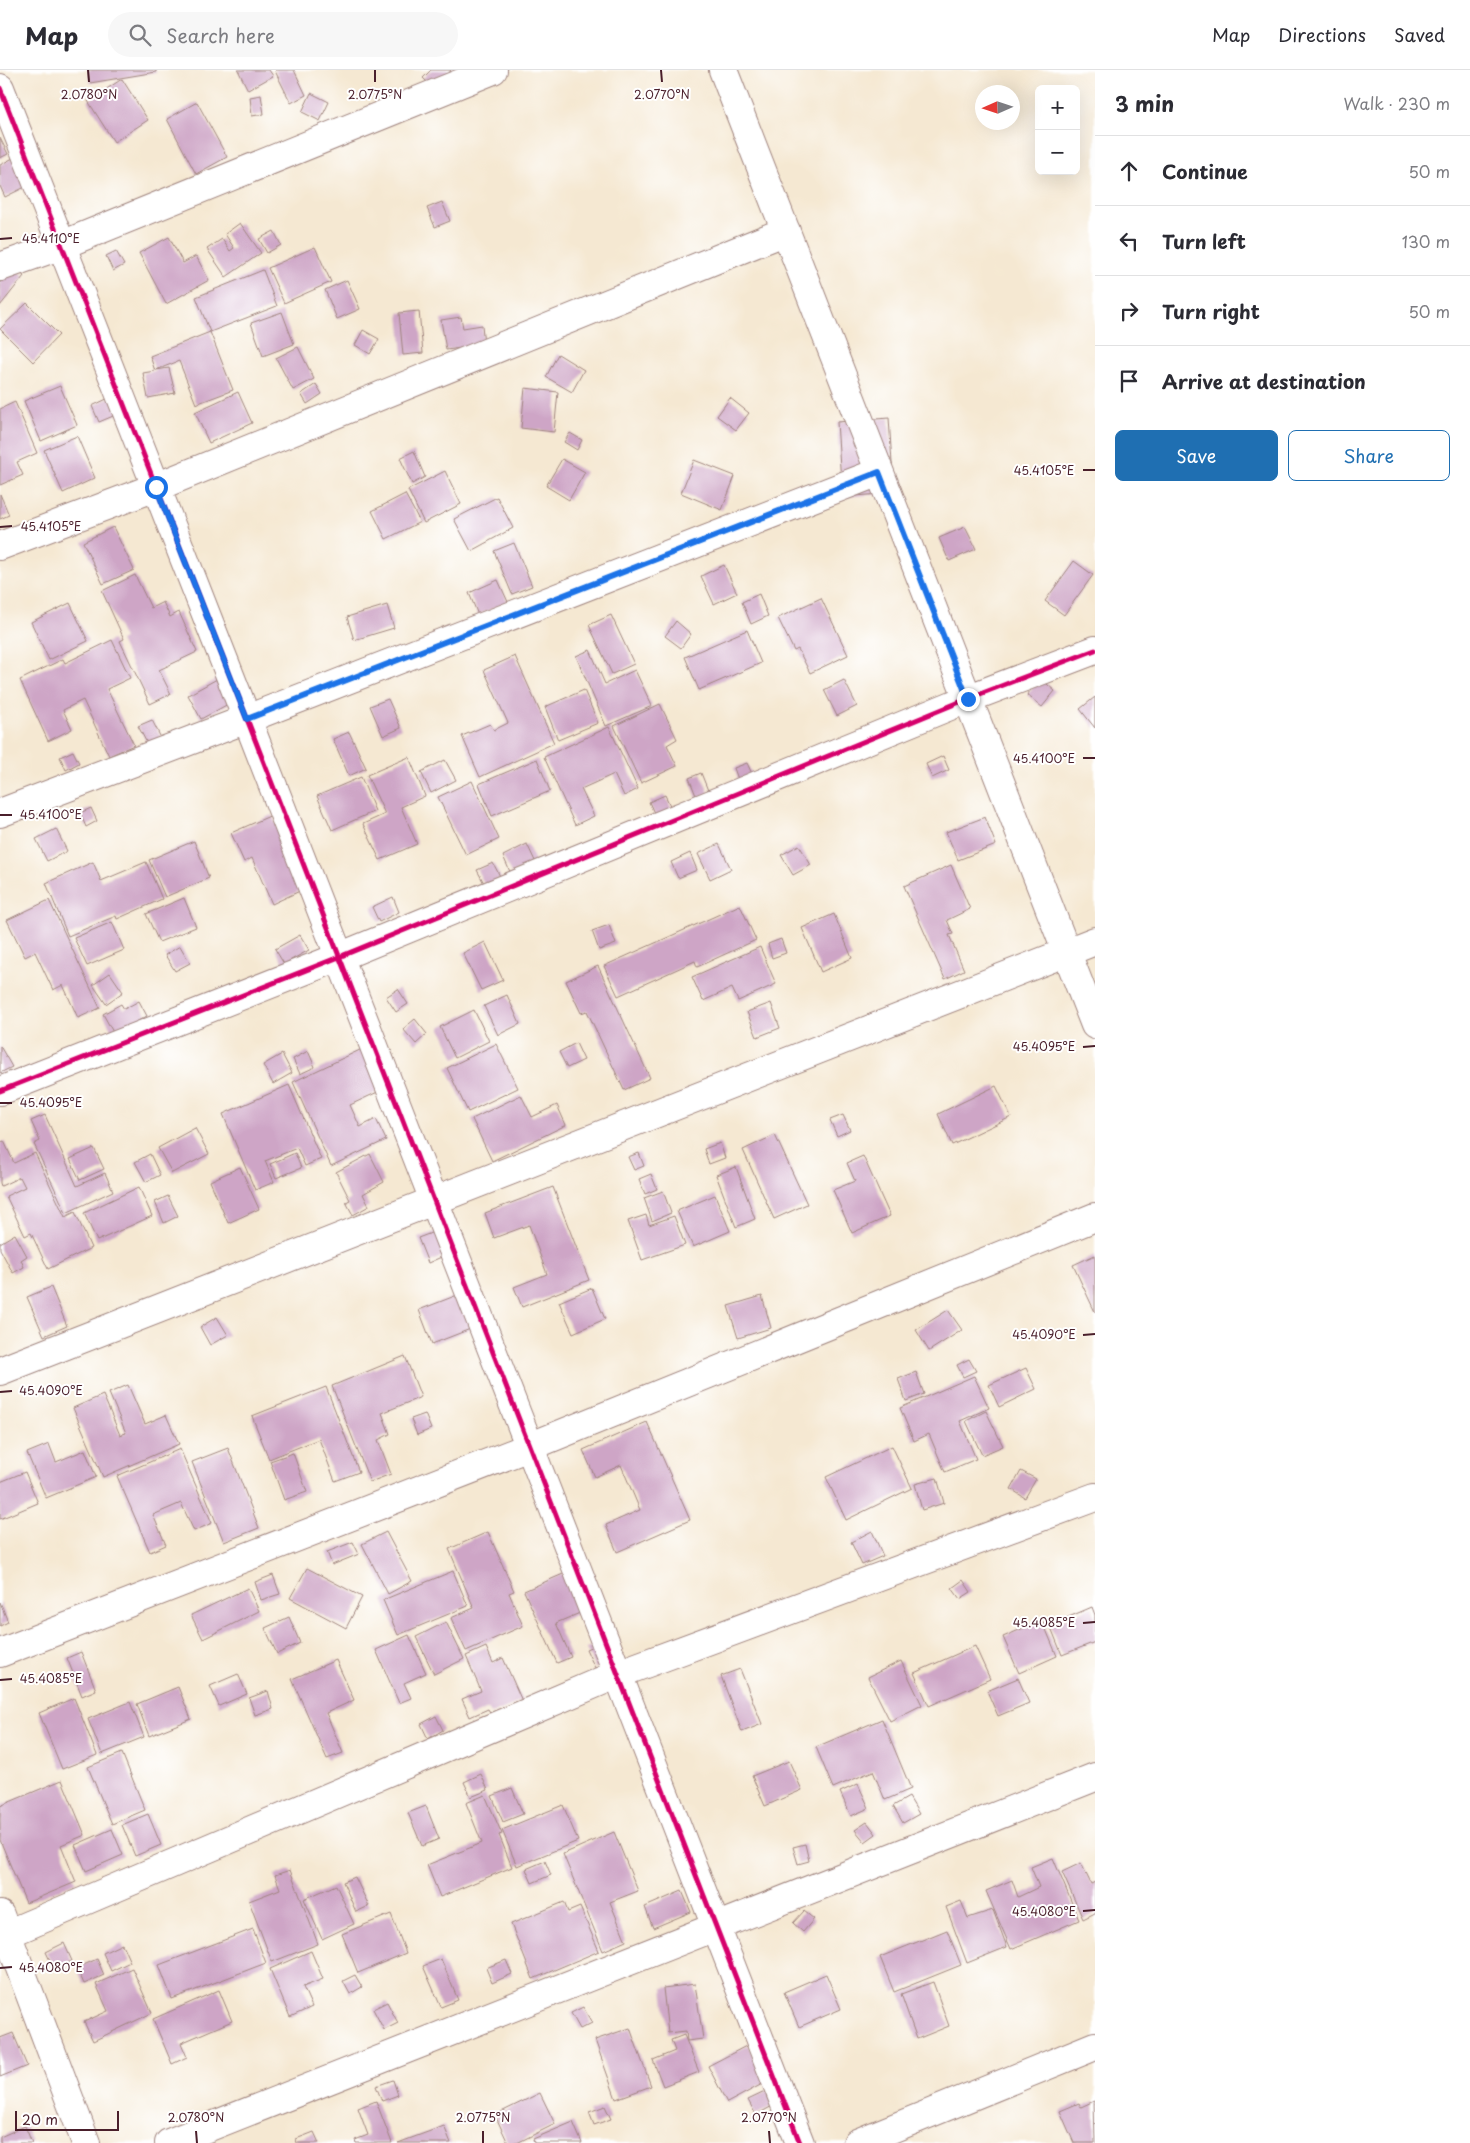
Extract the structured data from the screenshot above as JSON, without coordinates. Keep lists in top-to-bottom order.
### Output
{
  "scale_bar": "20 m",
  "north": "left",
  "page": {
    "header": "Map",
    "search": "Search here",
    "nav": ["Map", "Directions", "Saved"],
    "heading": ["3 min", "Walk · 230 m"],
    "map_buttons": ["+", "−"],
    "list": [
      ["Continue", "50 m"],
      ["Turn left", "130 m"],
      ["Turn right", "50 m"],
      "Arrive at destination"
    ],
    "buttons": ["Save", "Share"],
    "scale": "20 m"
  },
  "coordinates": [
    "2.0780°N",
    "2.0775°N",
    "2.0770°N",
    "45.4110°E",
    "45.4105°E",
    "45.4100°E",
    "45.4095°E",
    "45.4090°E",
    "45.4085°E",
    "45.4080°E"
  ]
}
